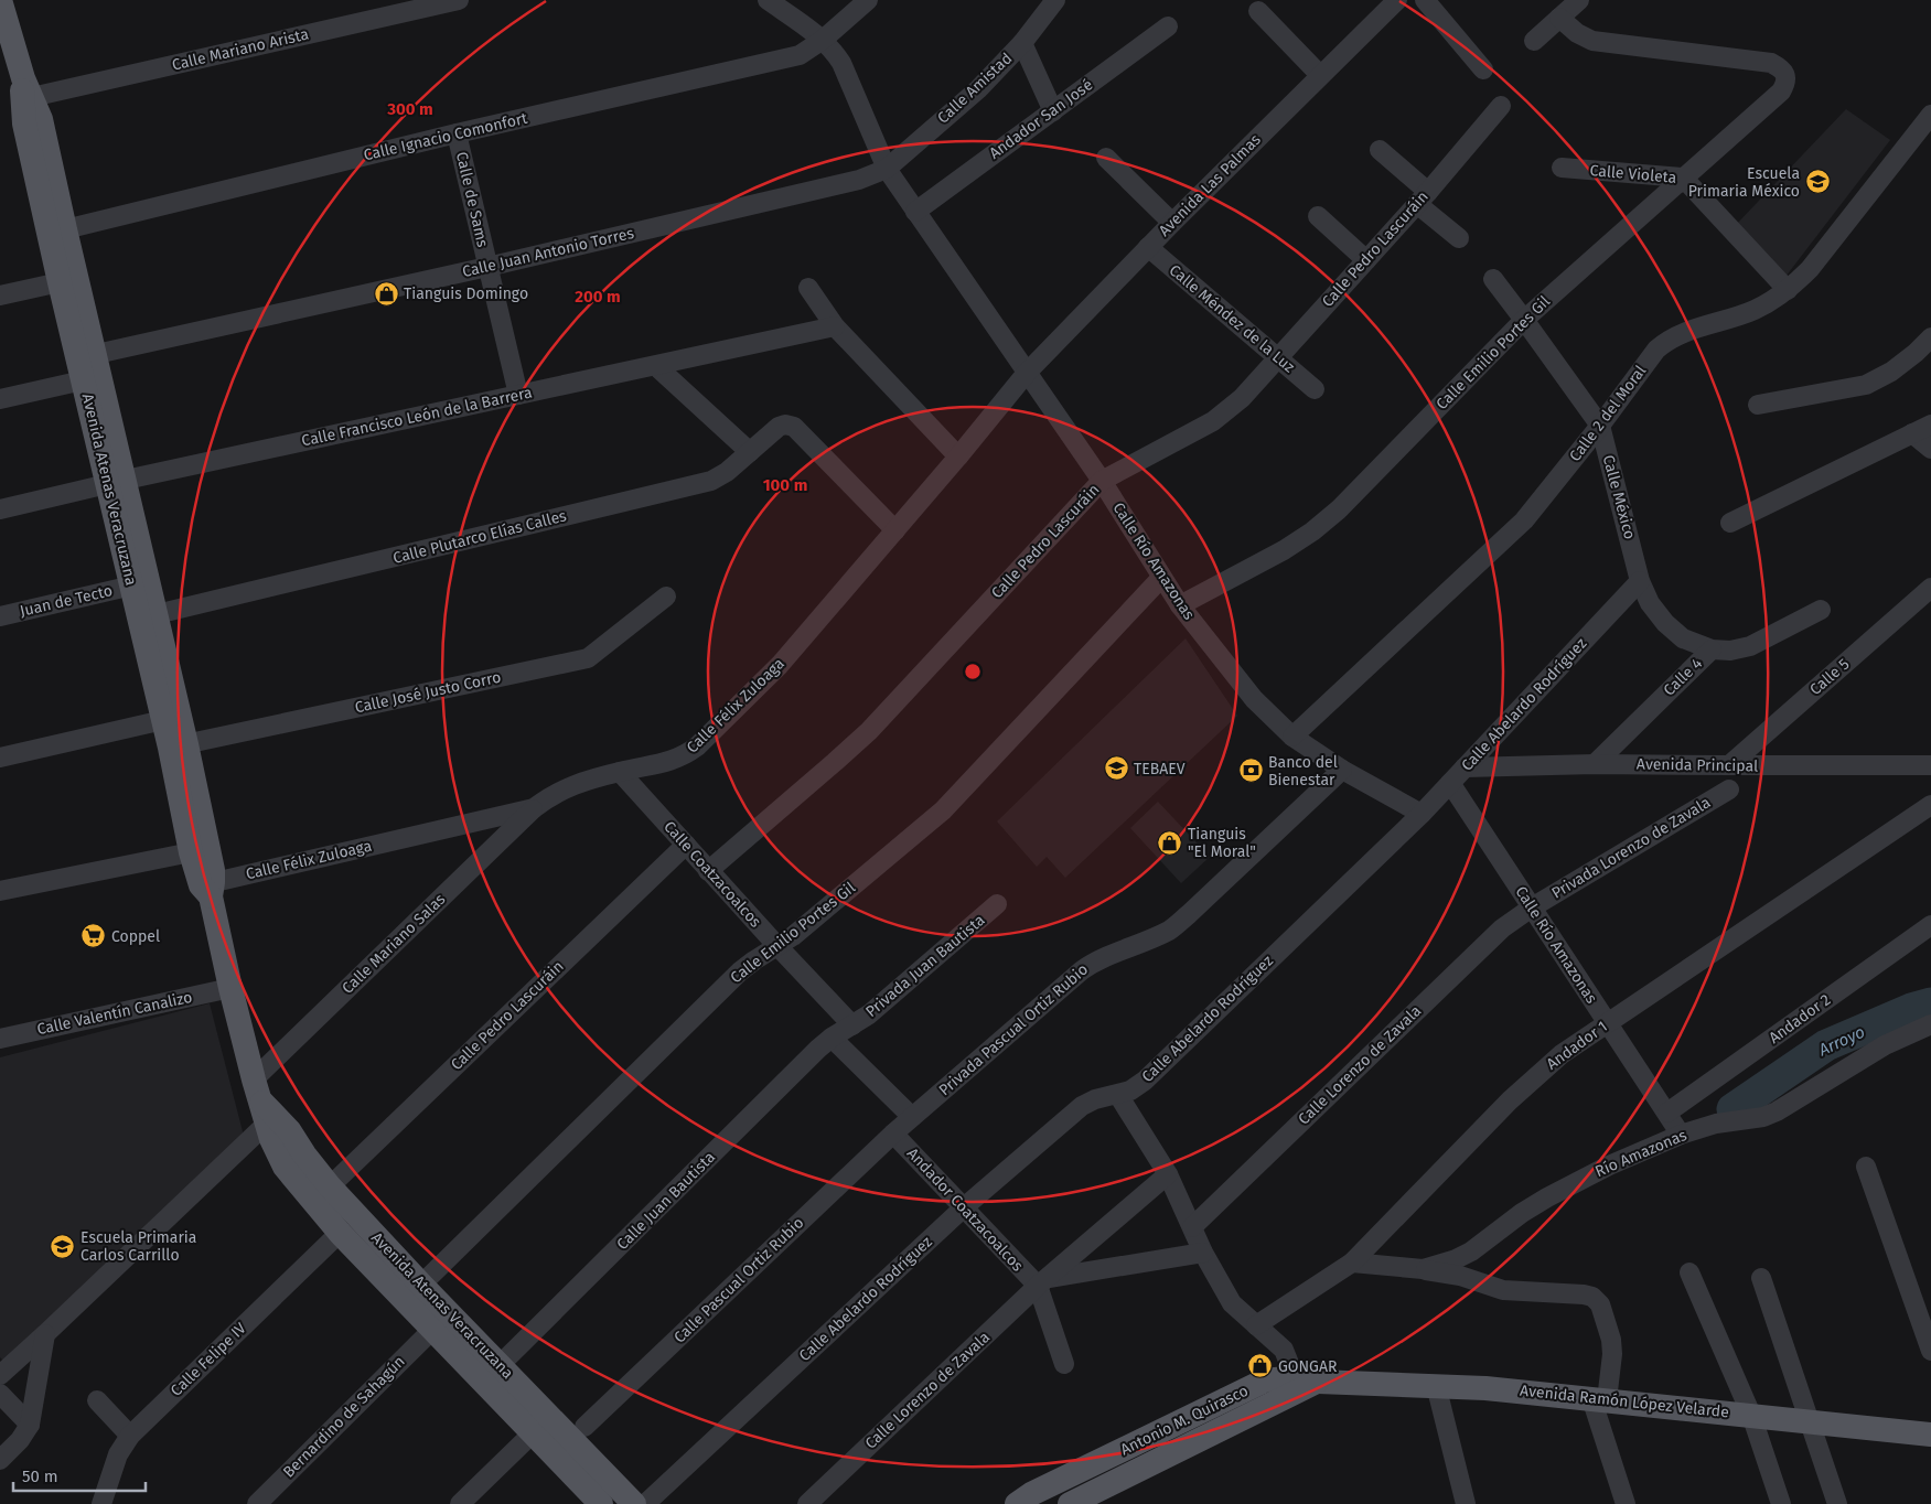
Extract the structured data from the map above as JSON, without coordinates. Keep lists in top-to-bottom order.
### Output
{
  "streets": {
    "main road": ["Avenida Atenas Veracruzana", "Avenida Ramón López Velarde", "Antonio M. Quirasco"],
    "street": [
      "Calle Mariano Arista",
      "Calle Amistad",
      "Andador San José",
      "Calle Ignacio Comonfort",
      "Calle Violeta",
      "Avenida Las Palmas",
      "Calle de Sams",
      "Calle Pedro Lascuráin",
      "Calle Juan Antonio Torres",
      "Calle Méndez de la Luz",
      "Calle Emilio Portes Gil",
      "Calle 2 del Moral",
      "Calle Francisco León de la Barrera",
      "Calle México",
      "Calle Plutarco Elías Calles",
      "Calle Río Amazonas",
      "Juan de Tecto",
      "Calle 4",
      "Calle 5",
      "Calle José Justo Corro",
      "Calle Abelardo Rodríguez",
      "Calle Félix Zuloaga",
      "Avenida Principal",
      "Privada Lorenzo de Zavala",
      "Calle Coatzacoalcos",
      "Calle Mariano Salas",
      "Privada Juan Bautista",
      "Calle Valentín Canalizo",
      "Andador 2",
      "Privada Pascual Ortiz Rubio",
      "Andador 1",
      "Calle Lorenzo de Zavala",
      "Río Amazonas",
      "Calle Juan Bautista",
      "Andador Coatzacoalcos",
      "Calle Pascual Ortiz Rubio",
      "Calle Felipe IV",
      "Bernardino de Sahagún"
    ]
  },
  "crossings": [
    ["Calle Mariano Arista", "Avenida Atenas Veracruzana"],
    ["Calle Amistad", "Calle Juan Antonio Torres"],
    ["Calle Amistad", "Calle Río Amazonas"],
    ["Andador San José", "Calle Río Amazonas"],
    ["Calle Ignacio Comonfort", "Calle de Sams"],
    ["Calle Ignacio Comonfort", "Avenida Atenas Veracruzana"],
    ["Calle Ignacio Comonfort", "Calle Río Amazonas"],
    ["Calle Violeta", "Calle Emilio Portes Gil"],
    ["Calle Violeta", "Calle 2 del Moral"],
    ["Avenida Las Palmas", "Calle Méndez de la Luz"],
    ["Avenida Las Palmas", "Calle Río Amazonas"],
    ["Avenida Las Palmas", "Calle Félix Zuloaga"],
    ["Calle de Sams", "Calle Juan Antonio Torres"],
    ["Calle de Sams", "Calle Francisco León de la Barrera"],
    ["Calle Pedro Lascuráin", "Calle Méndez de la Luz"],
    ["Calle Pedro Lascuráin", "Avenida Atenas Veracruzana"],
    ["Calle Pedro Lascuráin", "Calle Río Amazonas"],
    ["Calle Pedro Lascuráin", "Calle Coatzacoalcos"],
    ["Calle Juan Antonio Torres", "Avenida Atenas Veracruzana"],
    ["Calle Juan Antonio Torres", "Calle Río Amazonas"],
    ["Calle Emilio Portes Gil", "Avenida Atenas Veracruzana"],
    ["Calle Emilio Portes Gil", "Calle México"],
    ["Calle Emilio Portes Gil", "Calle Río Amazonas"],
    ["Calle Emilio Portes Gil", "Calle Coatzacoalcos"],
    ["Calle 2 del Moral", "Calle México"],
    ["Calle 2 del Moral", "Calle Río Amazonas"],
    ["Calle Francisco León de la Barrera", "Avenida Atenas Veracruzana"],
    ["Avenida Atenas Veracruzana", "Calle Plutarco Elías Calles"],
    ["Avenida Atenas Veracruzana", "Juan de Tecto"],
    ["Avenida Atenas Veracruzana", "Calle José Justo Corro"],
    ["Avenida Atenas Veracruzana", "Calle Félix Zuloaga"],
    ["Avenida Atenas Veracruzana", "Calle Mariano Salas"],
    ["Avenida Atenas Veracruzana", "Calle Valentín Canalizo"],
    ["Avenida Atenas Veracruzana", "Calle Juan Bautista"],
    ["Avenida Atenas Veracruzana", "Calle Felipe IV"],
    ["Avenida Atenas Veracruzana", "Bernardino de Sahagún"],
    ["Calle México", "Calle 4"],
    ["Calle México", "Calle Abelardo Rodríguez"],
    ["Calle Plutarco Elías Calles", "Calle Félix Zuloaga"],
    ["Calle Río Amazonas", "Calle Abelardo Rodríguez"],
    ["Calle Río Amazonas", "Calle Félix Zuloaga"],
    ["Calle Río Amazonas", "Privada Lorenzo de Zavala"],
    ["Calle Río Amazonas", "Andador 2"],
    ["Calle Río Amazonas", "Privada Pascual Ortiz Rubio"],
    ["Calle Río Amazonas", "Andador 1"],
    ["Calle Río Amazonas", "Calle Lorenzo de Zavala"],
    ["Calle Río Amazonas", "Río Amazonas"],
    ["Calle 4", "Avenida Principal"],
    ["Calle 5", "Avenida Principal"],
    ["Calle Abelardo Rodríguez", "Avenida Principal"],
    ["Calle Abelardo Rodríguez", "Andador Coatzacoalcos"],
    ["Calle Félix Zuloaga", "Calle Coatzacoalcos"],
    ["Calle Félix Zuloaga", "Calle Mariano Salas"],
    ["Privada Lorenzo de Zavala", "Calle Lorenzo de Zavala"],
    ["Calle Coatzacoalcos", "Privada Juan Bautista"],
    ["Calle Coatzacoalcos", "Calle Juan Bautista"],
    ["Privada Juan Bautista", "Calle Juan Bautista"],
    ["Privada Pascual Ortiz Rubio", "Andador Coatzacoalcos"],
    ["Privada Pascual Ortiz Rubio", "Calle Pascual Ortiz Rubio"],
    ["Andador 1", "Río Amazonas"],
    ["Calle Lorenzo de Zavala", "Andador Coatzacoalcos"],
    ["Andador Coatzacoalcos", "Calle Pascual Ortiz Rubio"],
    ["Avenida Ramón López Velarde", "Antonio M. Quirasco"]
  ],
  "water": ["Arroyo"],
  "places": {
    "school or university": ["Escuela Primaria México", "TEBAEV", "Escuela Primaria Carlos Carrillo"],
    "shop": ["Tianguis Domingo", "Tianguis \"El Moral\"", "GONGAR"],
    "bank": ["Banco del Bienestar"],
    "supermarket": ["Coppel"]
  },
  "scale_bar": "50 m",
  "rings": ["300 m", "200 m", "100 m"]
}
